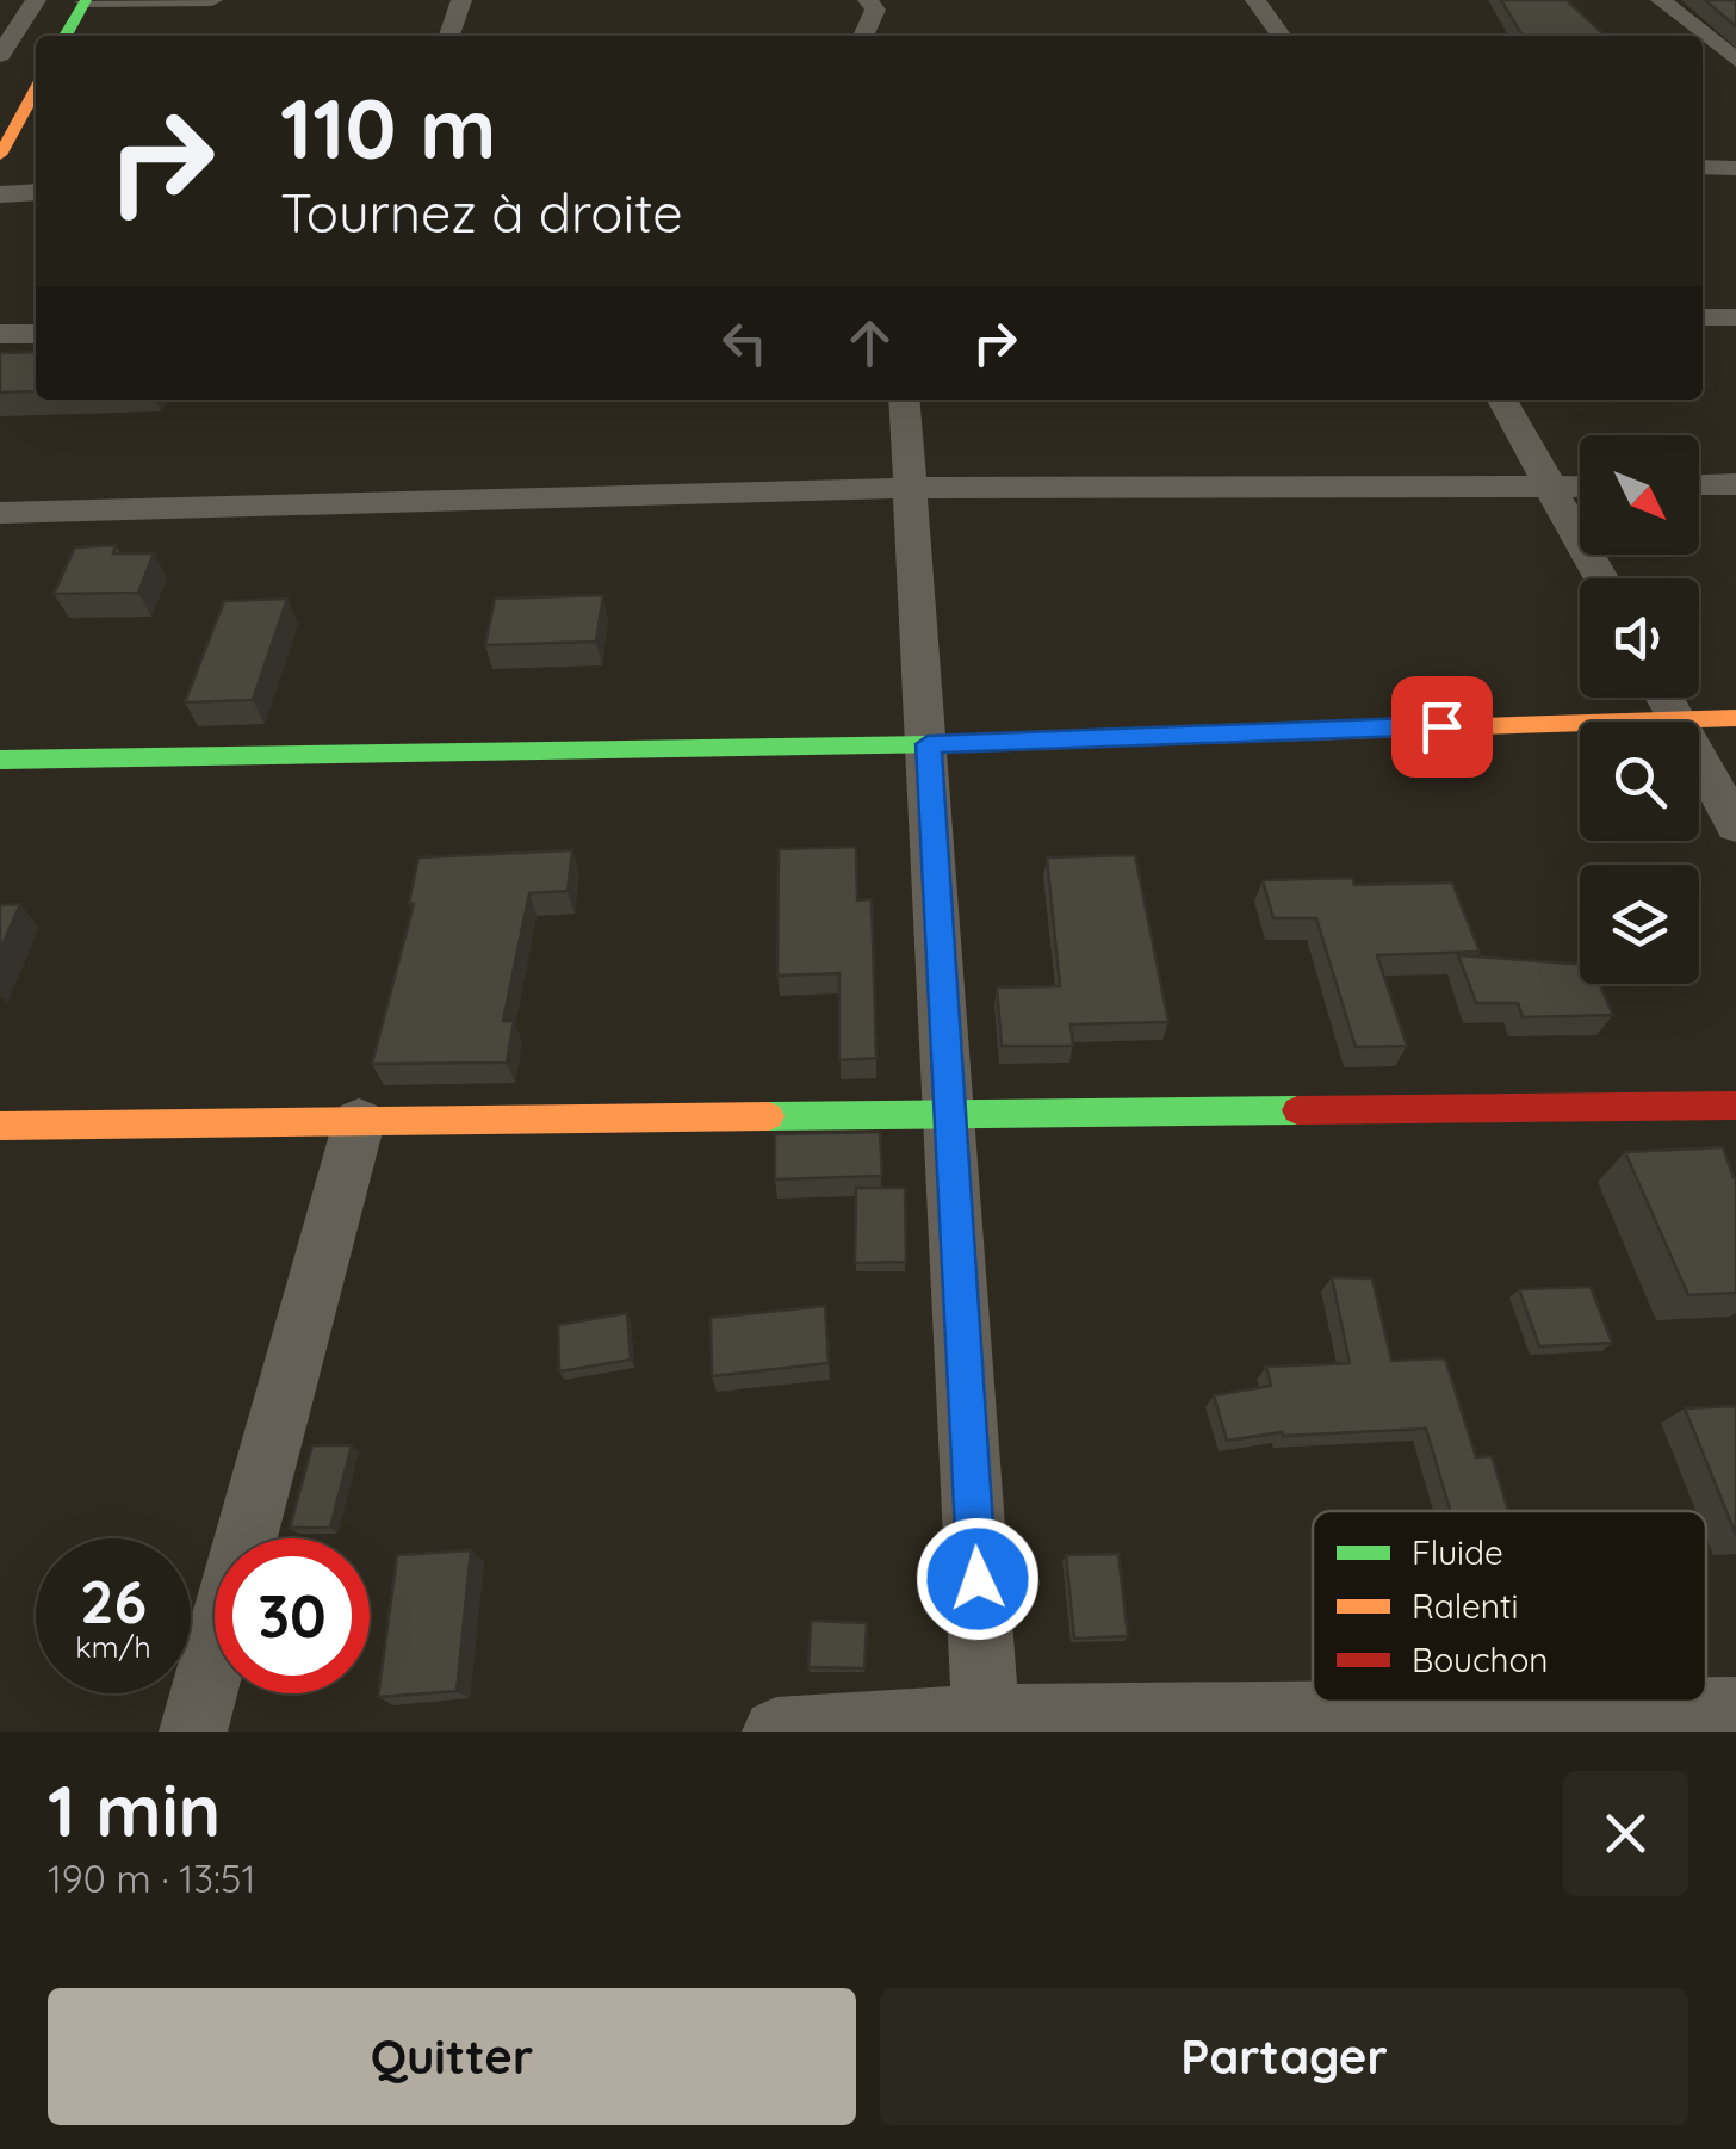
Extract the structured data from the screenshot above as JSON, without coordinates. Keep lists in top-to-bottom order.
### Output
{
  "legend": ["Fluide", "Ralenti", "Bouchon"],
  "north": "bottom right",
  "page": {
    "turn": ["110 m", "Tournez à droite"],
    "speed": "26 km/h",
    "limit": "30",
    "heading": ["1 min", "190 m · 13:51"],
    "buttons": ["Quitter", "Partager"]
  }
}
